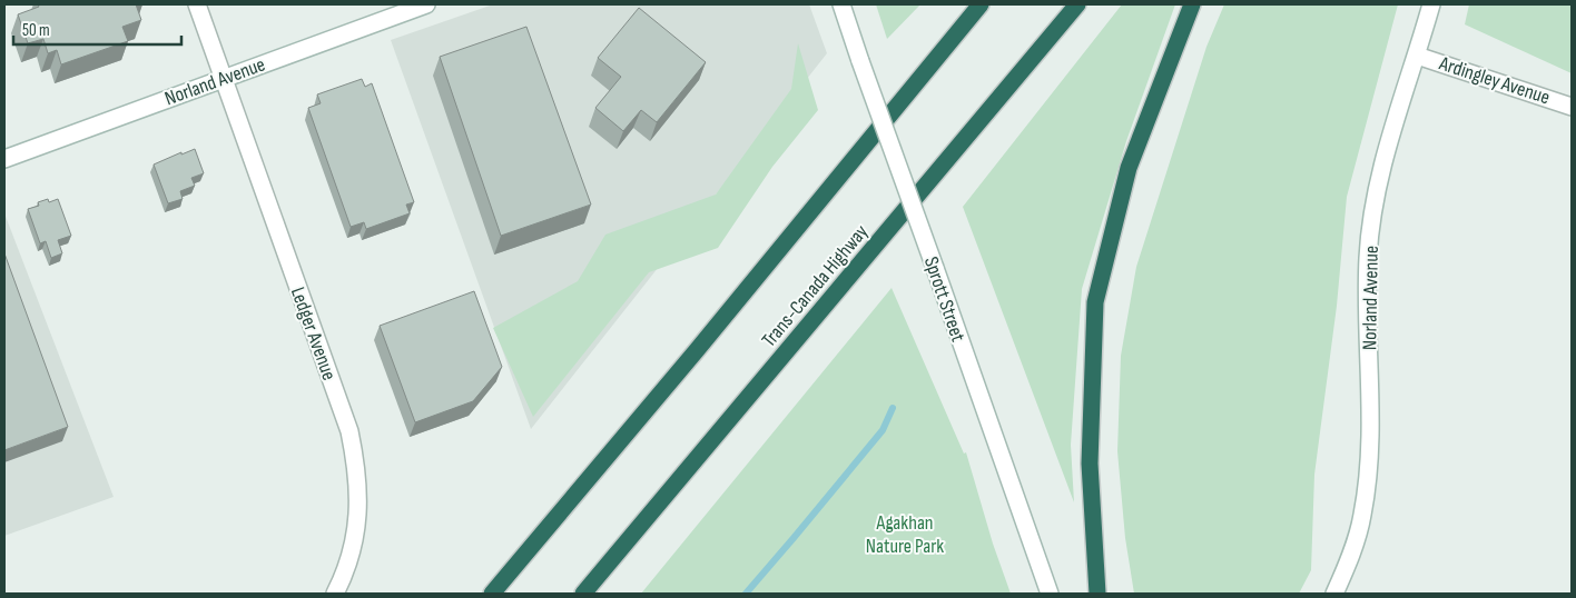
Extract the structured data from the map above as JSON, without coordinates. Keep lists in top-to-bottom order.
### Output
{
  "streets": {
    "highway": ["Trans-Canada Highway"],
    "street": [
      "Ardingley Avenue",
      "Norland Avenue",
      "Sprott Street",
      "Ledger Avenue"
    ]
  },
  "crossings": [
    ["Ardingley Avenue", "Norland Avenue"],
    ["Norland Avenue", "Ledger Avenue"]
  ],
  "parks": ["Agakhan Nature Park"],
  "scale_bar": "50 m"
}
